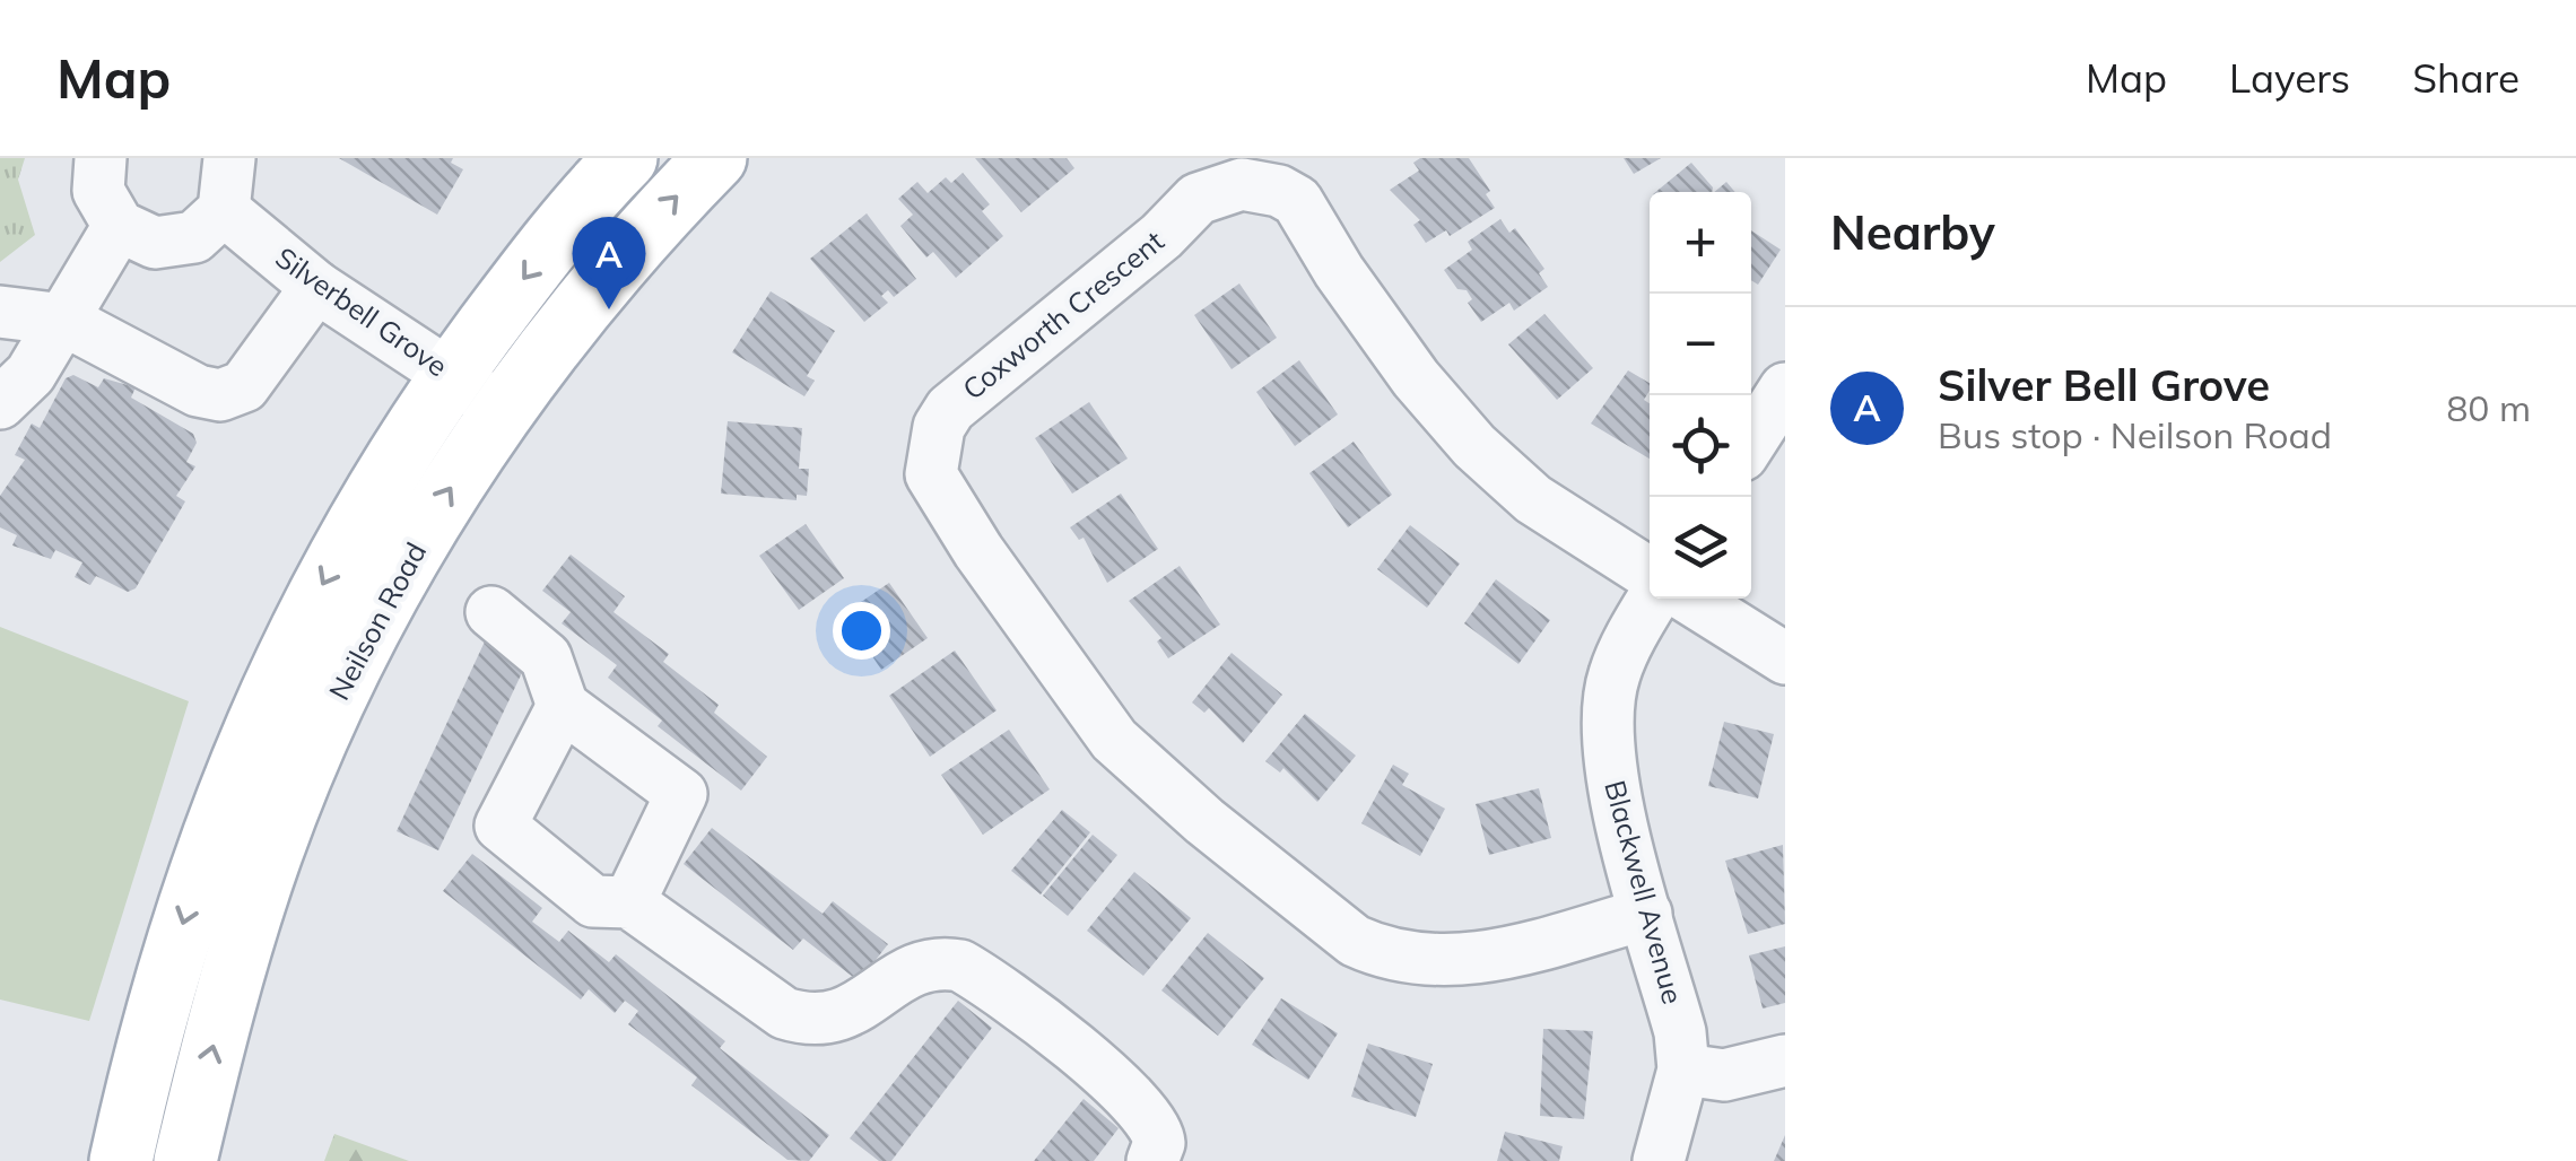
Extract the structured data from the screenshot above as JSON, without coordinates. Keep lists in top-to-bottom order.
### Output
{
  "streets": {
    "main road": ["Neilson Road"],
    "street": ["Silverbell Grove", "Coxworth Crescent", "Blackwell Avenue"]
  },
  "crossings": [
    ["Silverbell Grove", "Neilson Road"],
    ["Coxworth Crescent", "Blackwell Avenue"]
  ],
  "page": {
    "header": "Map",
    "nav": ["Map", "Layers", "Share"],
    "heading": "Nearby",
    "map_buttons": ["+", "−"],
    "pins": "A",
    "list": [
      {
        "mark": "A",
        "name": "Silver Bell Grove",
        "note": "Bus stop · Neilson Road",
        "value": "80 m"
      }
    ]
  }
}
